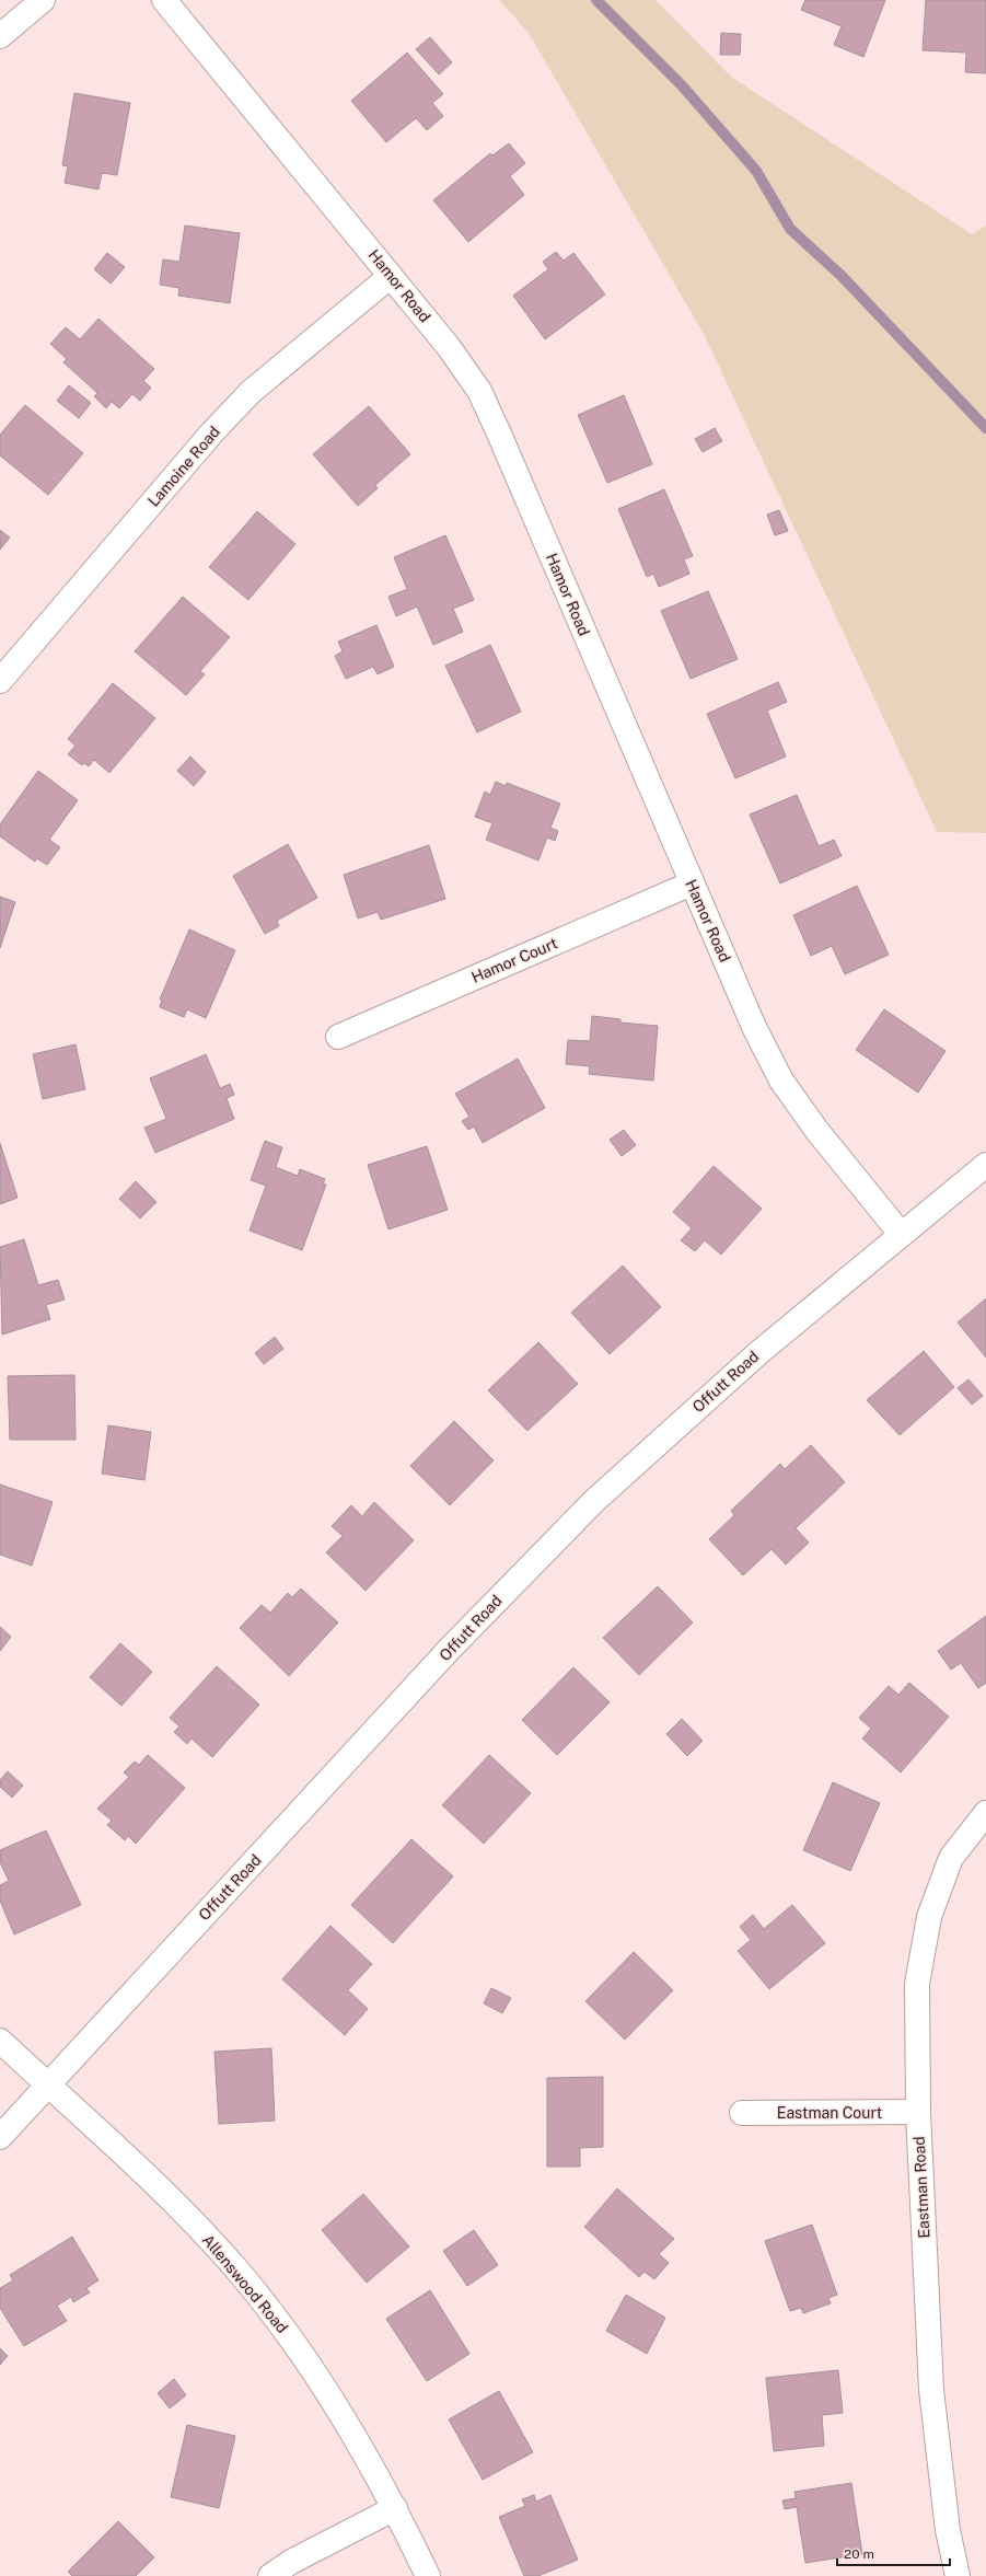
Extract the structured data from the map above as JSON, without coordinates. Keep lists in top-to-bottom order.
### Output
{
  "streets": {
    "street": [
      "Hamor Road",
      "Lamoine Road",
      "Hamor Court",
      "Offutt Road",
      "Eastman Court",
      "Eastman Road",
      "Allenswood Road"
    ]
  },
  "crossings": [
    ["Hamor Road", "Lamoine Road"],
    ["Hamor Road", "Hamor Court"],
    ["Hamor Road", "Offutt Road"],
    ["Offutt Road", "Allenswood Road"],
    ["Eastman Court", "Eastman Road"]
  ],
  "scale_bar": "20 m"
}
